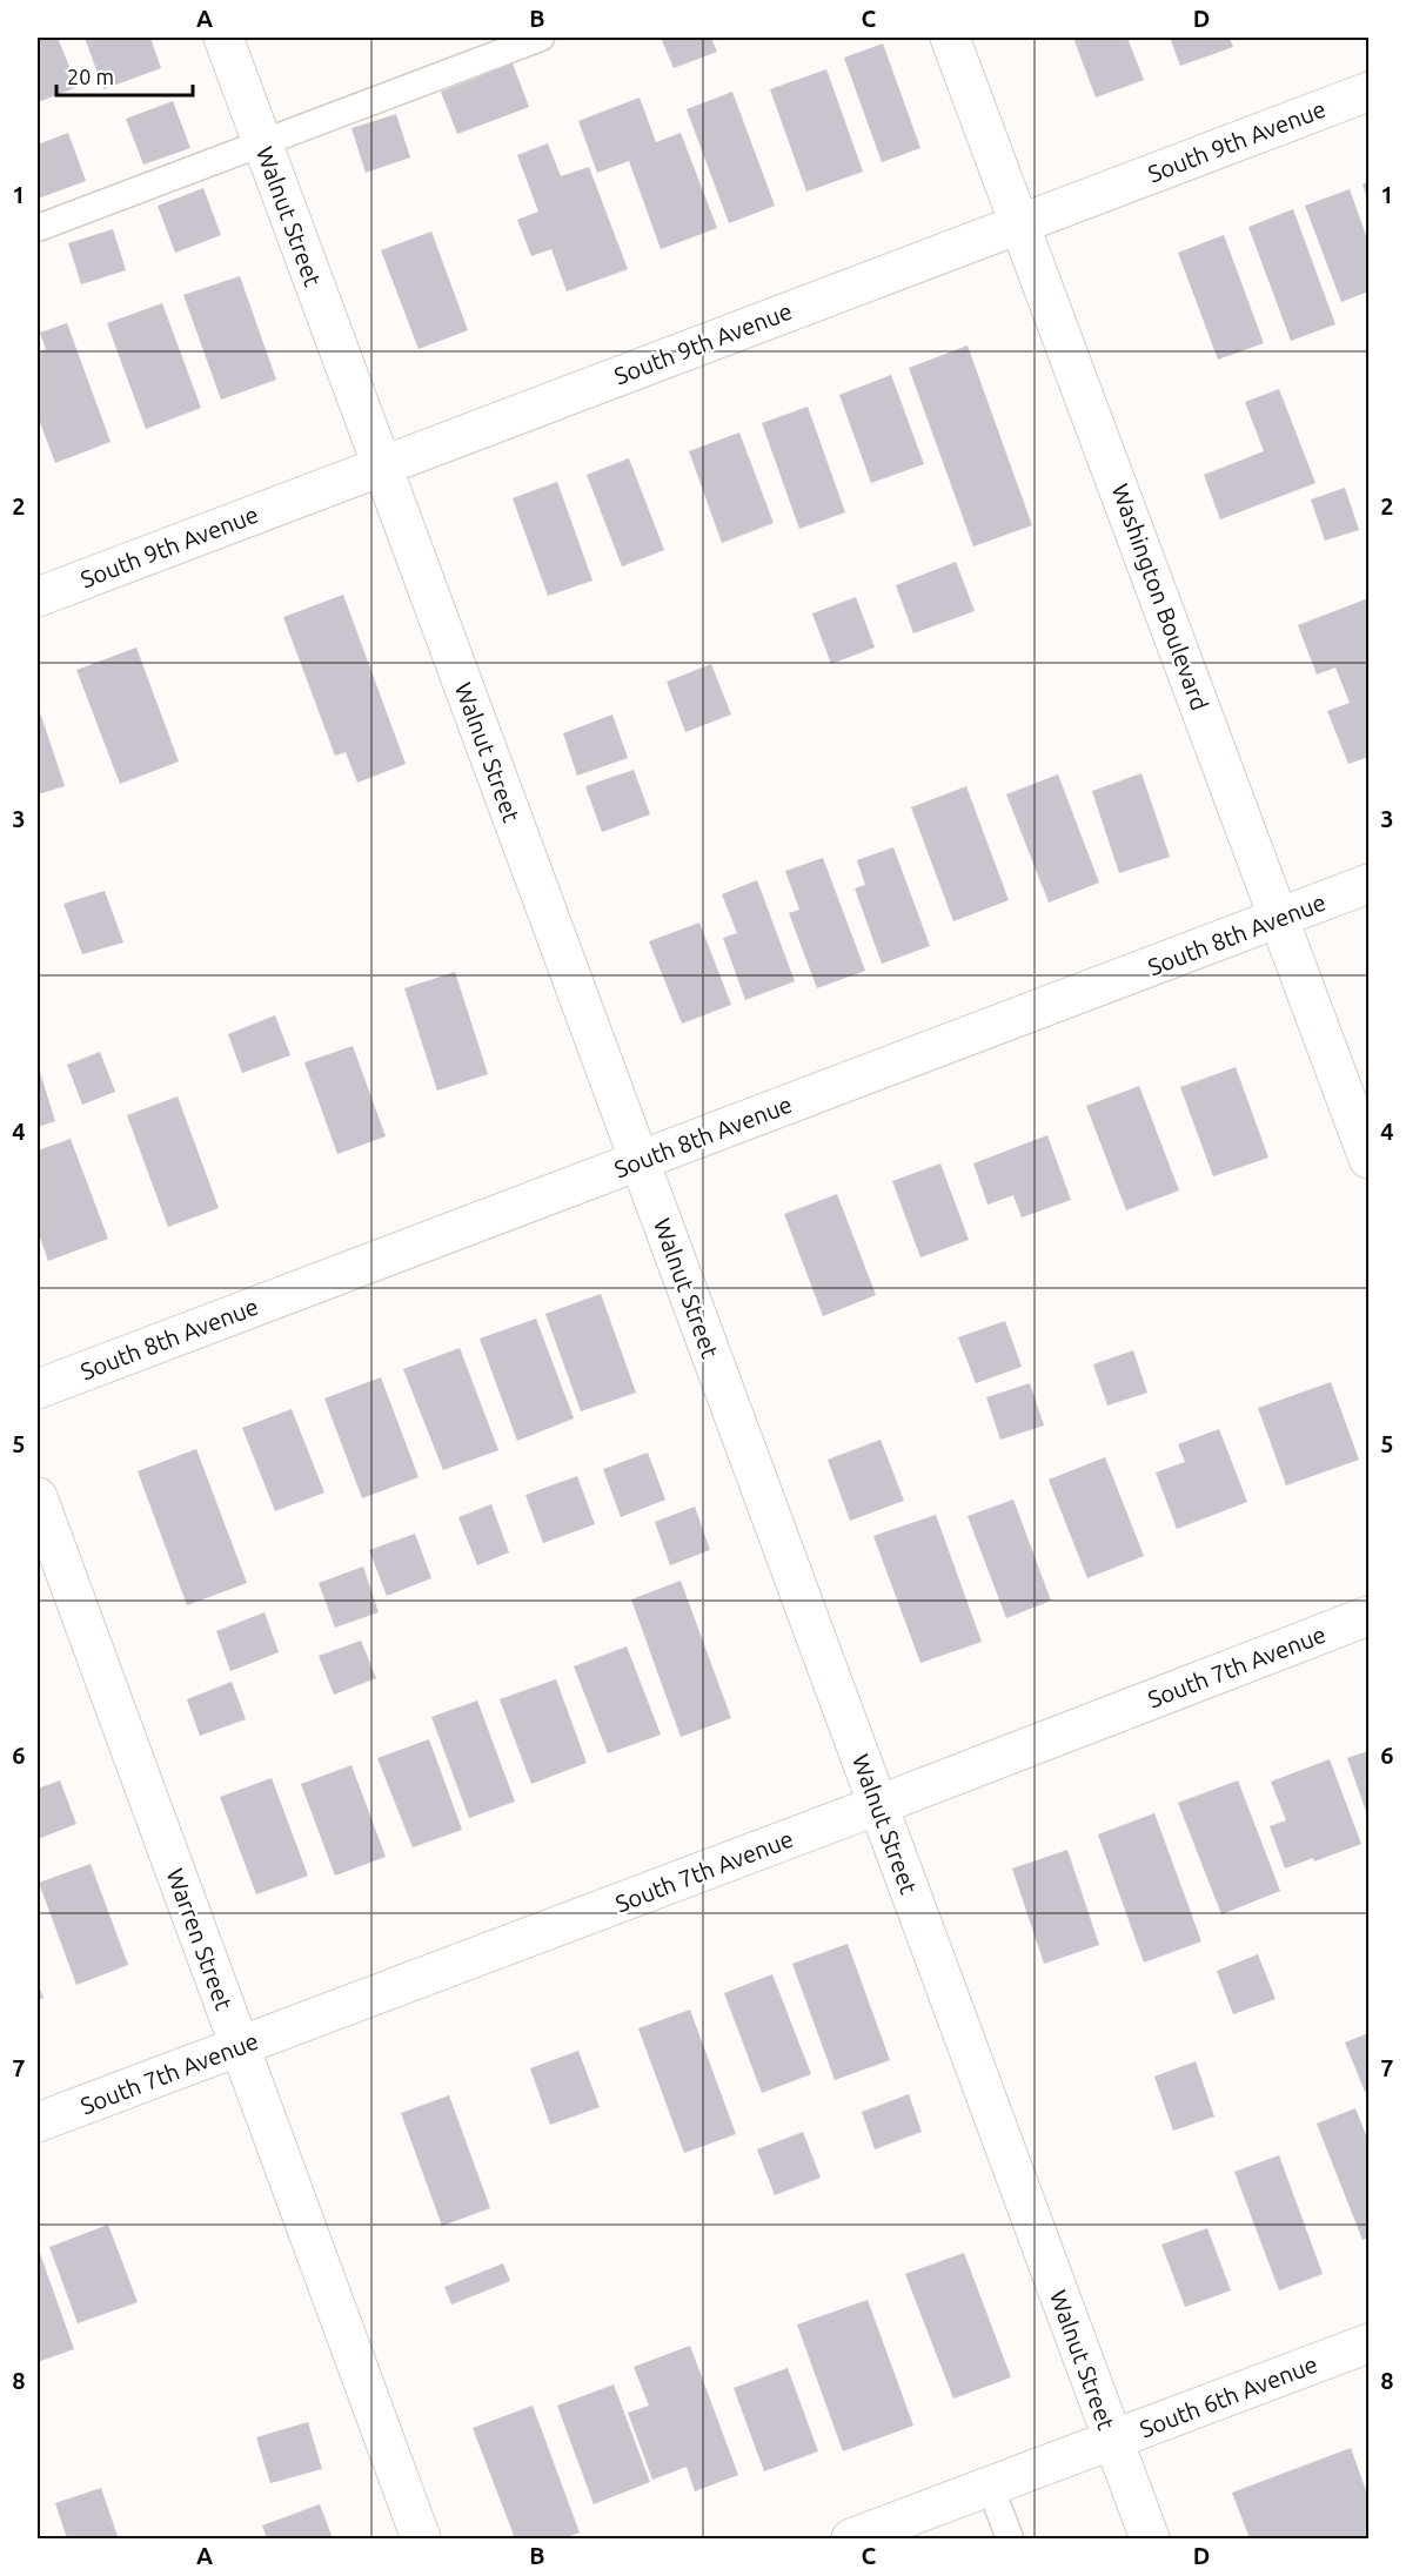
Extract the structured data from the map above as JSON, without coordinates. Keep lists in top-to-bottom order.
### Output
{
  "streets": {
    "street": [
      "South 9th Avenue",
      "Walnut Street",
      "Washington Boulevard",
      "South 8th Avenue",
      "South 7th Avenue",
      "Warren Street",
      "South 6th Avenue"
    ]
  },
  "crossings": [
    ["South 9th Avenue", "Walnut Street"],
    ["South 9th Avenue", "Washington Boulevard"],
    ["Walnut Street", "South 8th Avenue"],
    ["Walnut Street", "South 7th Avenue"],
    ["Walnut Street", "South 6th Avenue"],
    ["Washington Boulevard", "South 8th Avenue"],
    ["South 7th Avenue", "Warren Street"]
  ],
  "scale_bar": "20 m",
  "grid": {
    "columns": [
      "A",
      "B",
      "C",
      "D"
    ],
    "rows": [
      "1",
      "2",
      "3",
      "4",
      "5",
      "6",
      "7",
      "8"
    ]
  }
}
